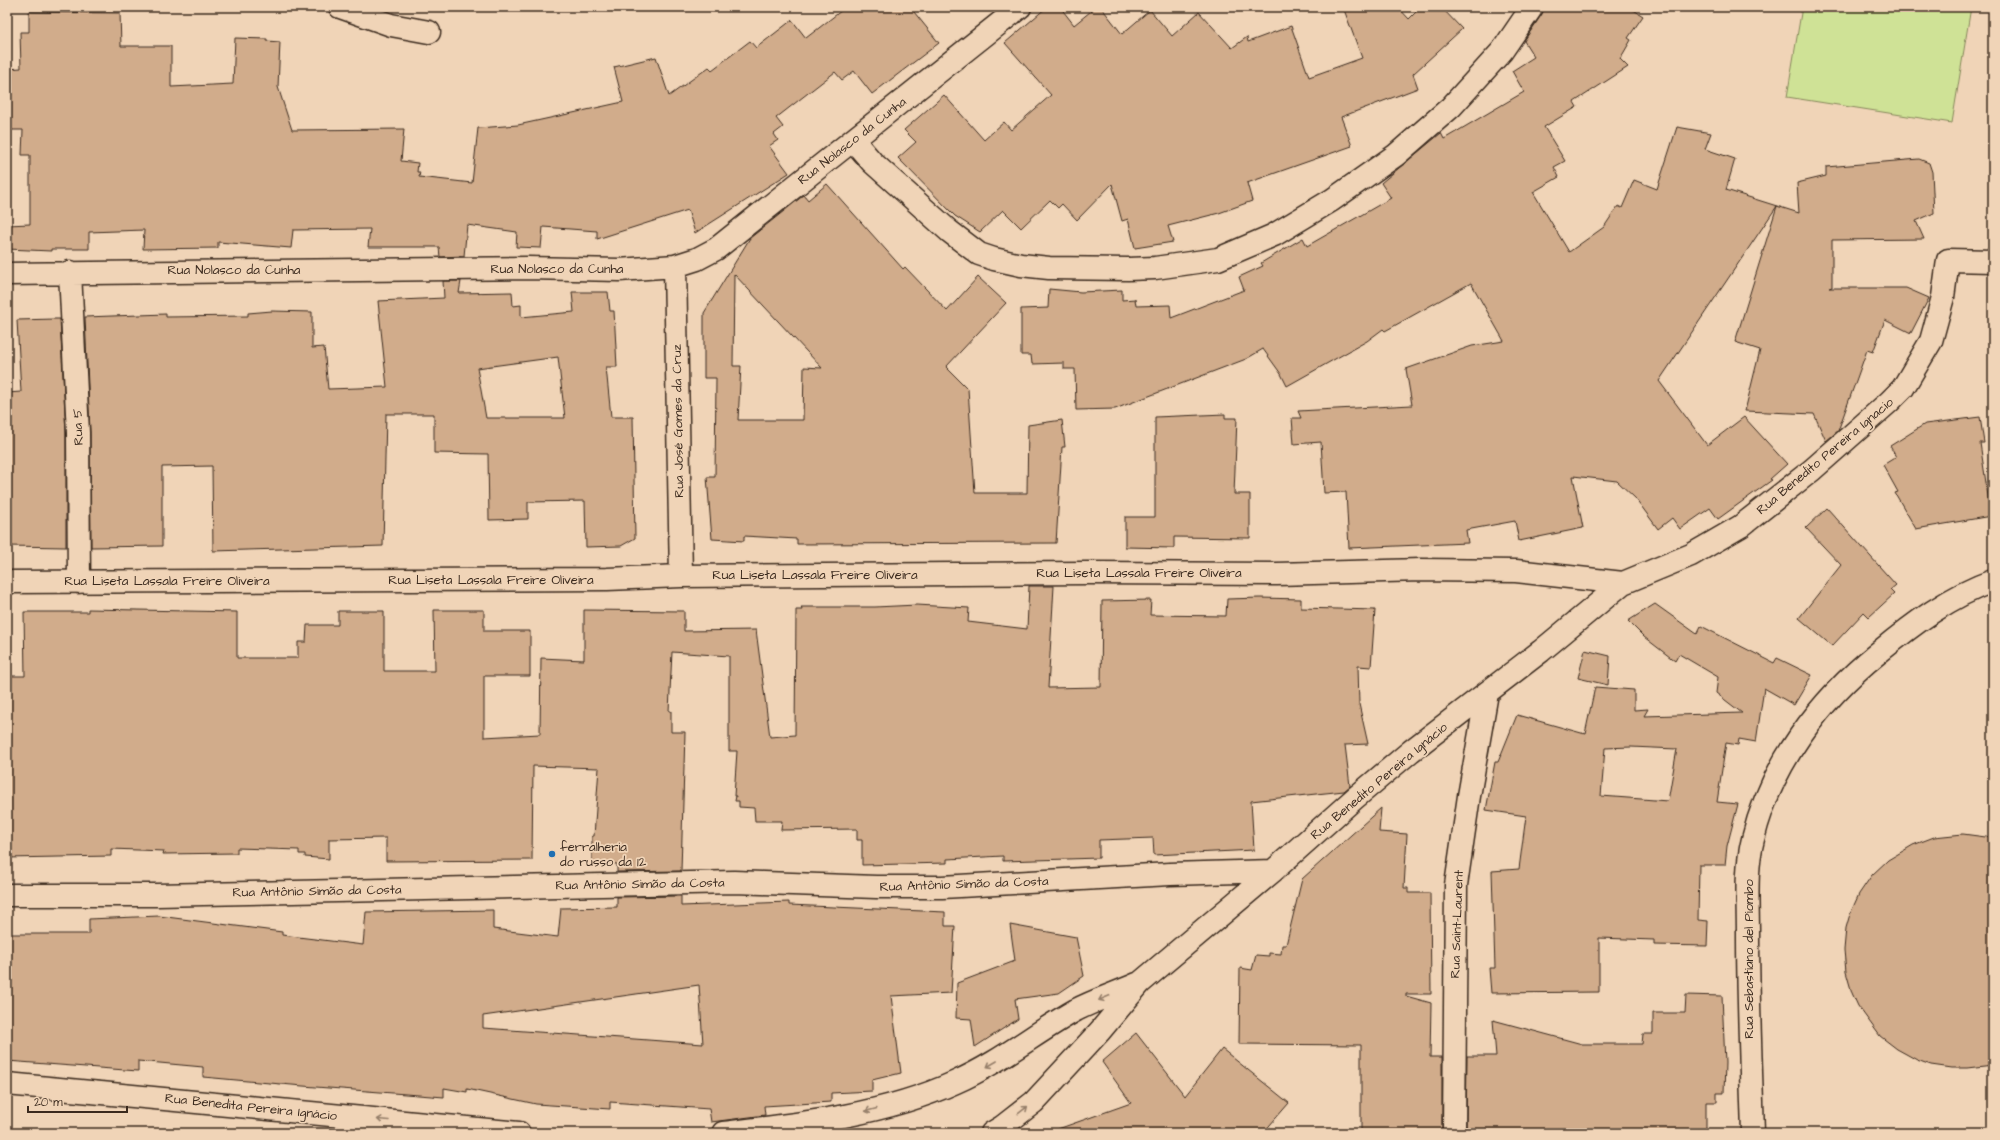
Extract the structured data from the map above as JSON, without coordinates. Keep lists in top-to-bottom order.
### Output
{
  "streets": {
    "street": [
      "Rua Nolasco da Cunha",
      "Rua José Gomes da Cruz",
      "Rua 5",
      "Rua Benedito Pereira Ignacio",
      "Rua Liseta Lassala Freire Oliveira",
      "Rua Benedito Pereira Ignácio",
      "Rua Antônio Simão da Costa",
      "Rua Saint-Laurent",
      "Rua Sebastiano del Piombo",
      "Rua Benedita Pereira Ignácio"
    ]
  },
  "crossings": [
    ["Rua Nolasco da Cunha", "Rua José Gomes da Cruz"],
    ["Rua Nolasco da Cunha", "Rua 5"],
    ["Rua José Gomes da Cruz", "Rua Liseta Lassala Freire Oliveira"],
    ["Rua 5", "Rua Liseta Lassala Freire Oliveira"],
    ["Rua Benedito Pereira Ignacio", "Rua Liseta Lassala Freire Oliveira"],
    ["Rua Benedito Pereira Ignacio", "Rua Benedito Pereira Ignácio"],
    ["Rua Liseta Lassala Freire Oliveira", "Rua Benedito Pereira Ignácio"],
    ["Rua Benedito Pereira Ignácio", "Rua Antônio Simão da Costa"],
    ["Rua Benedito Pereira Ignácio", "Rua Saint-Laurent"]
  ],
  "one_way": ["Rua Benedita Pereira Ignácio"],
  "places": ["ferralheria do russo da 12"],
  "scale_bar": "20 m"
}
